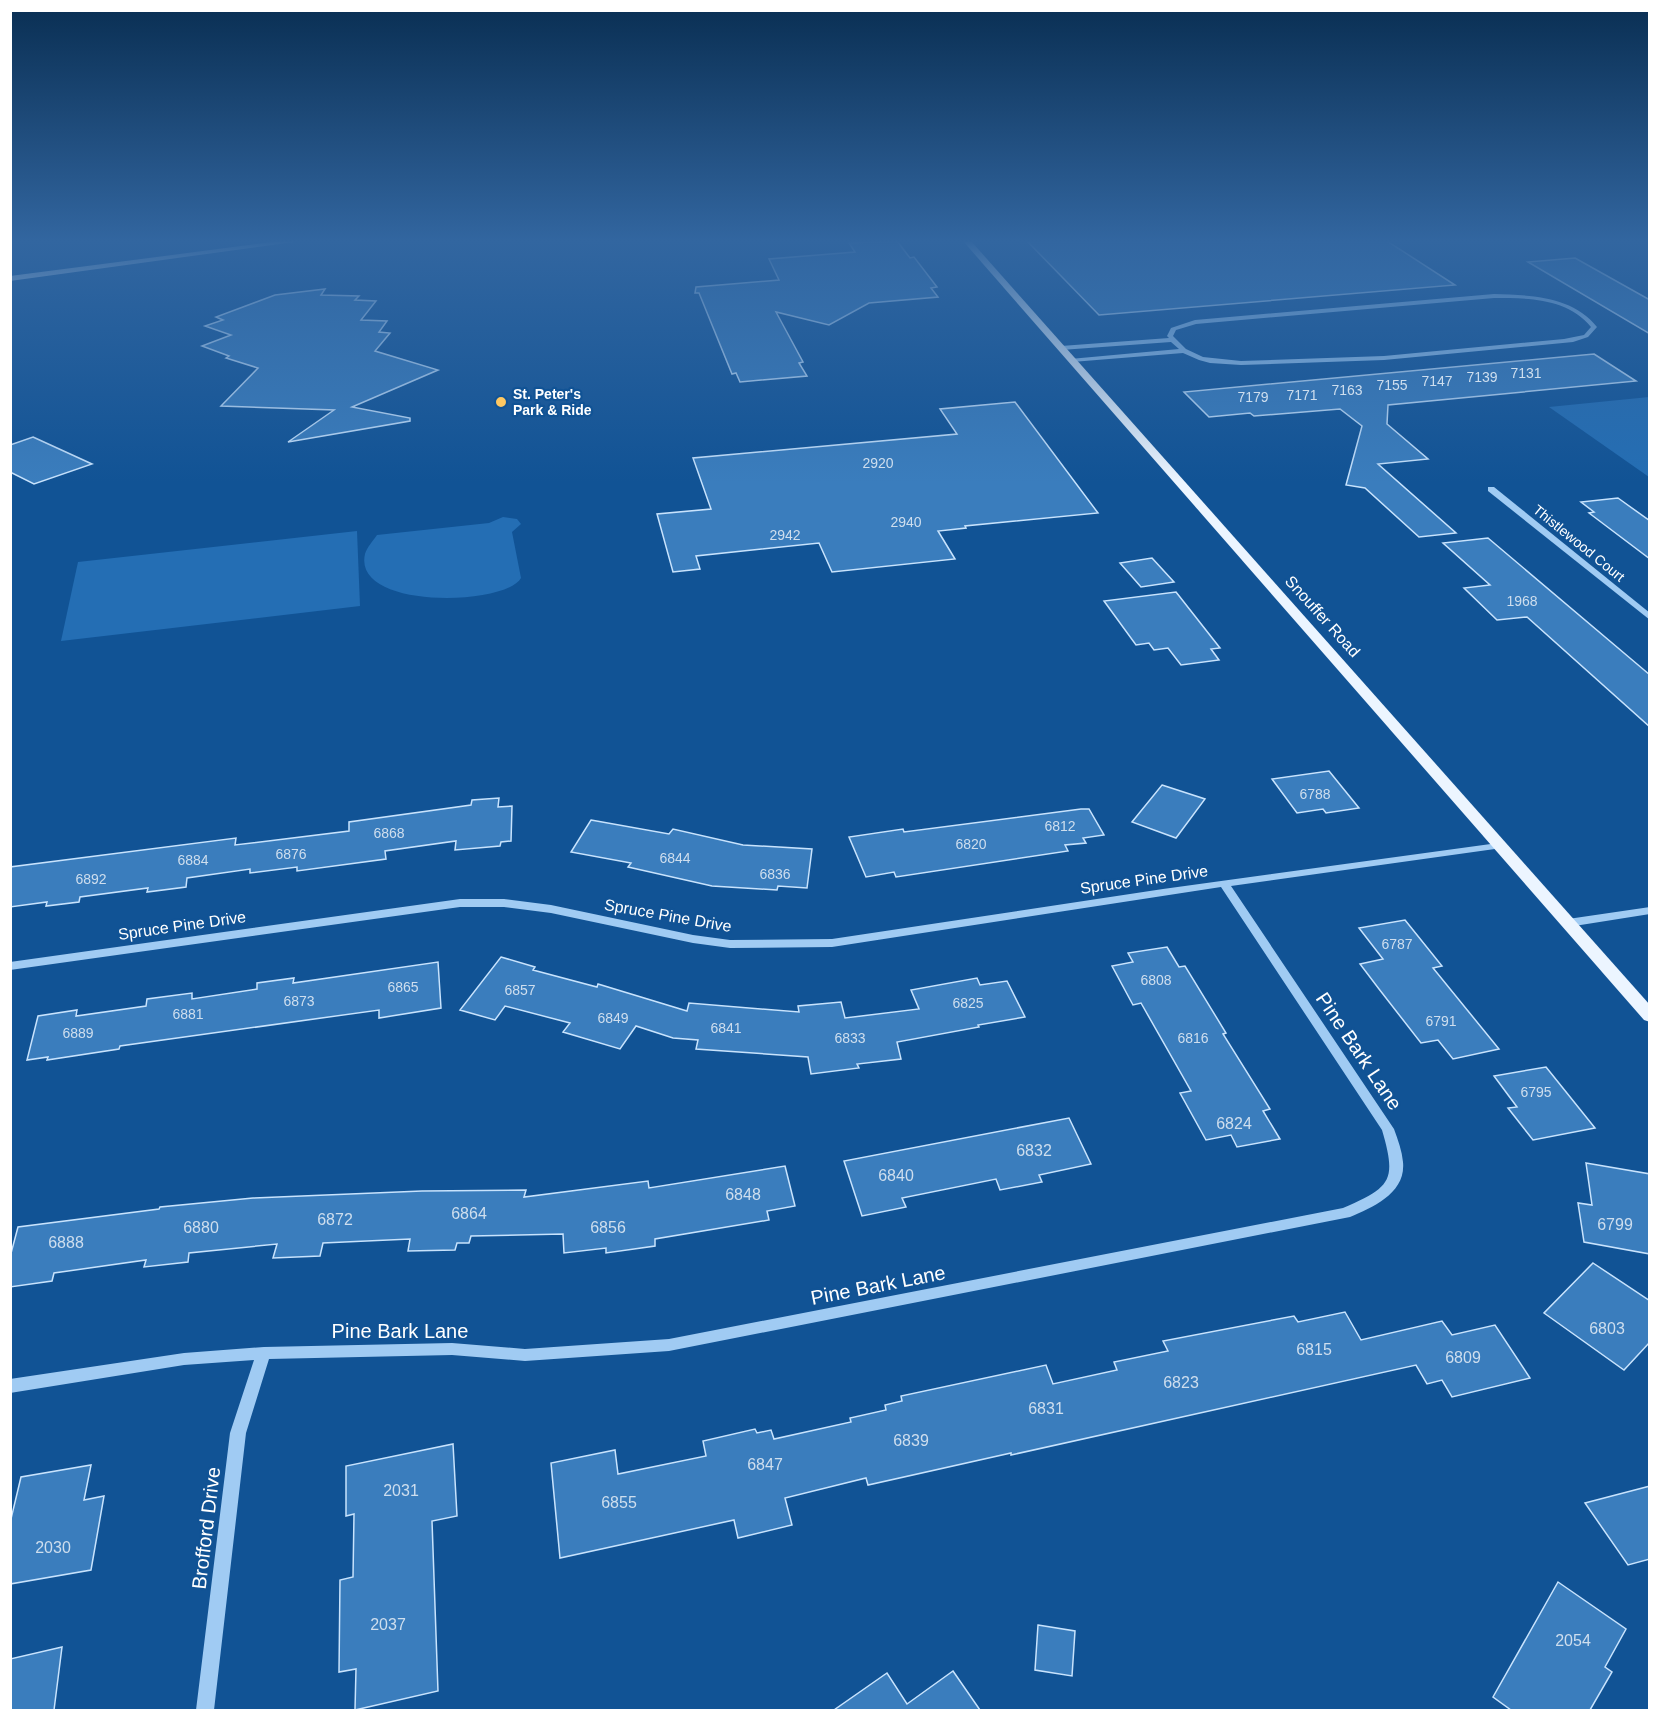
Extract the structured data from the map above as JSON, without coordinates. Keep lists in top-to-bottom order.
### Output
{
  "streets": {
    "main road": ["Snouffer Road"],
    "street": [
      "Thistlewood Court",
      "Spruce Pine Drive",
      "Pine Bark Lane",
      "Brofford Drive"
    ]
  },
  "crossings": [
    ["Snouffer Road", "Spruce Pine Drive"],
    ["Spruce Pine Drive", "Pine Bark Lane"],
    ["Pine Bark Lane", "Brofford Drive"]
  ],
  "places": ["St. Peter's Park & Ride"],
  "house_numbers": [
    "7131",
    "7139",
    "7147",
    "7155",
    "7163",
    "7171",
    "7179",
    "2920",
    "2940",
    "2942",
    "1968",
    "6788",
    "6812",
    "6868",
    "6820",
    "6876",
    "6844",
    "6884",
    "6836",
    "6892",
    "6787",
    "6808",
    "6865",
    "6857",
    "6873",
    "6825",
    "6881",
    "6849",
    "6791",
    "6841",
    "6889",
    "6833",
    "6816",
    "6795",
    "6824",
    "6832",
    "6840",
    "6848",
    "6864",
    "6872",
    "6799",
    "6880",
    "6856",
    "6888",
    "6803",
    "6815",
    "6809",
    "6823",
    "6831",
    "6839",
    "6847",
    "2031",
    "6855",
    "2030",
    "2037",
    "2054"
  ]
}
